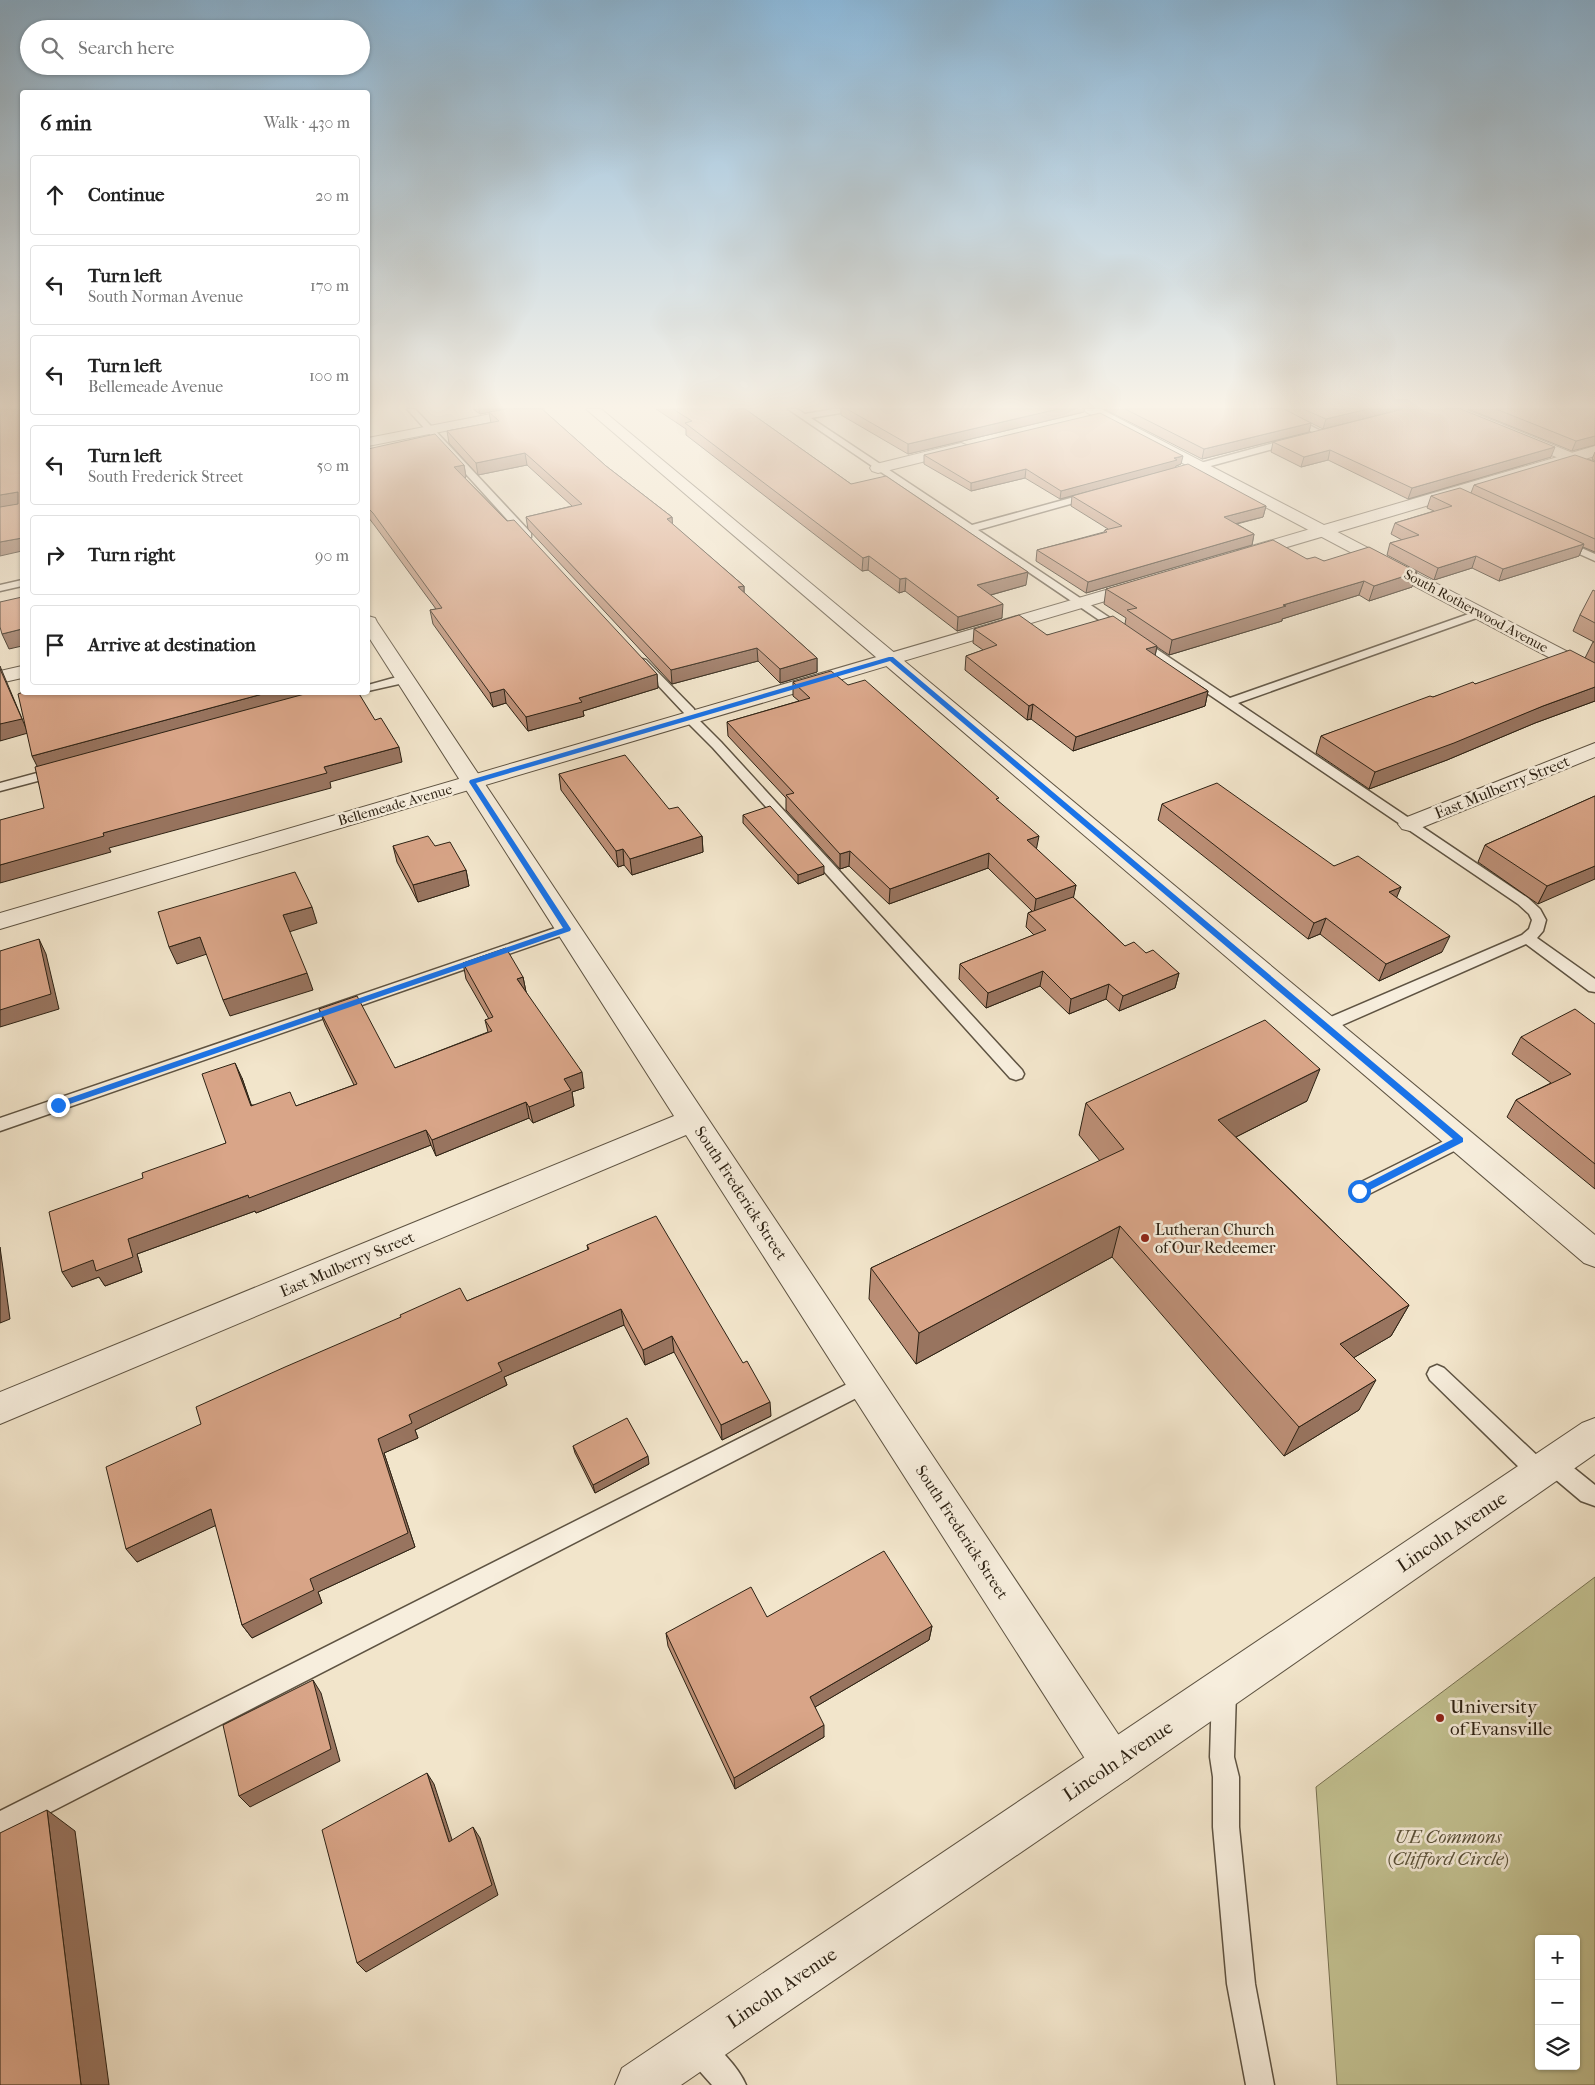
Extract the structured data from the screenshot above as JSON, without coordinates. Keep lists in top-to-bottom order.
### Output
{
  "streets": {
    "street": [
      "South Rotherwood Avenue",
      "East Mulberry Street",
      "Bellemeade Avenue",
      "South Frederick Street",
      "Lincoln Avenue"
    ]
  },
  "crossings": [
    ["East Mulberry Street", "South Frederick Street"],
    ["Bellemeade Avenue", "South Frederick Street"],
    ["South Frederick Street", "Lincoln Avenue"]
  ],
  "parks": ["UE Commons (Clifford Circle)"],
  "places": ["Lutheran Church of Our Redeemer", "University of Evansville"],
  "page": {
    "search": "Search here",
    "heading": ["6 min", "Walk · 430 m"],
    "list": [
      ["Continue", "20 m"],
      ["Turn left", "South Norman Avenue", "170 m"],
      ["Turn left", "Bellemeade Avenue", "100 m"],
      ["Turn left", "South Frederick Street", "50 m"],
      ["Turn right", "90 m"],
      "Arrive at destination"
    ],
    "map_buttons": ["+", "−"]
  }
}
